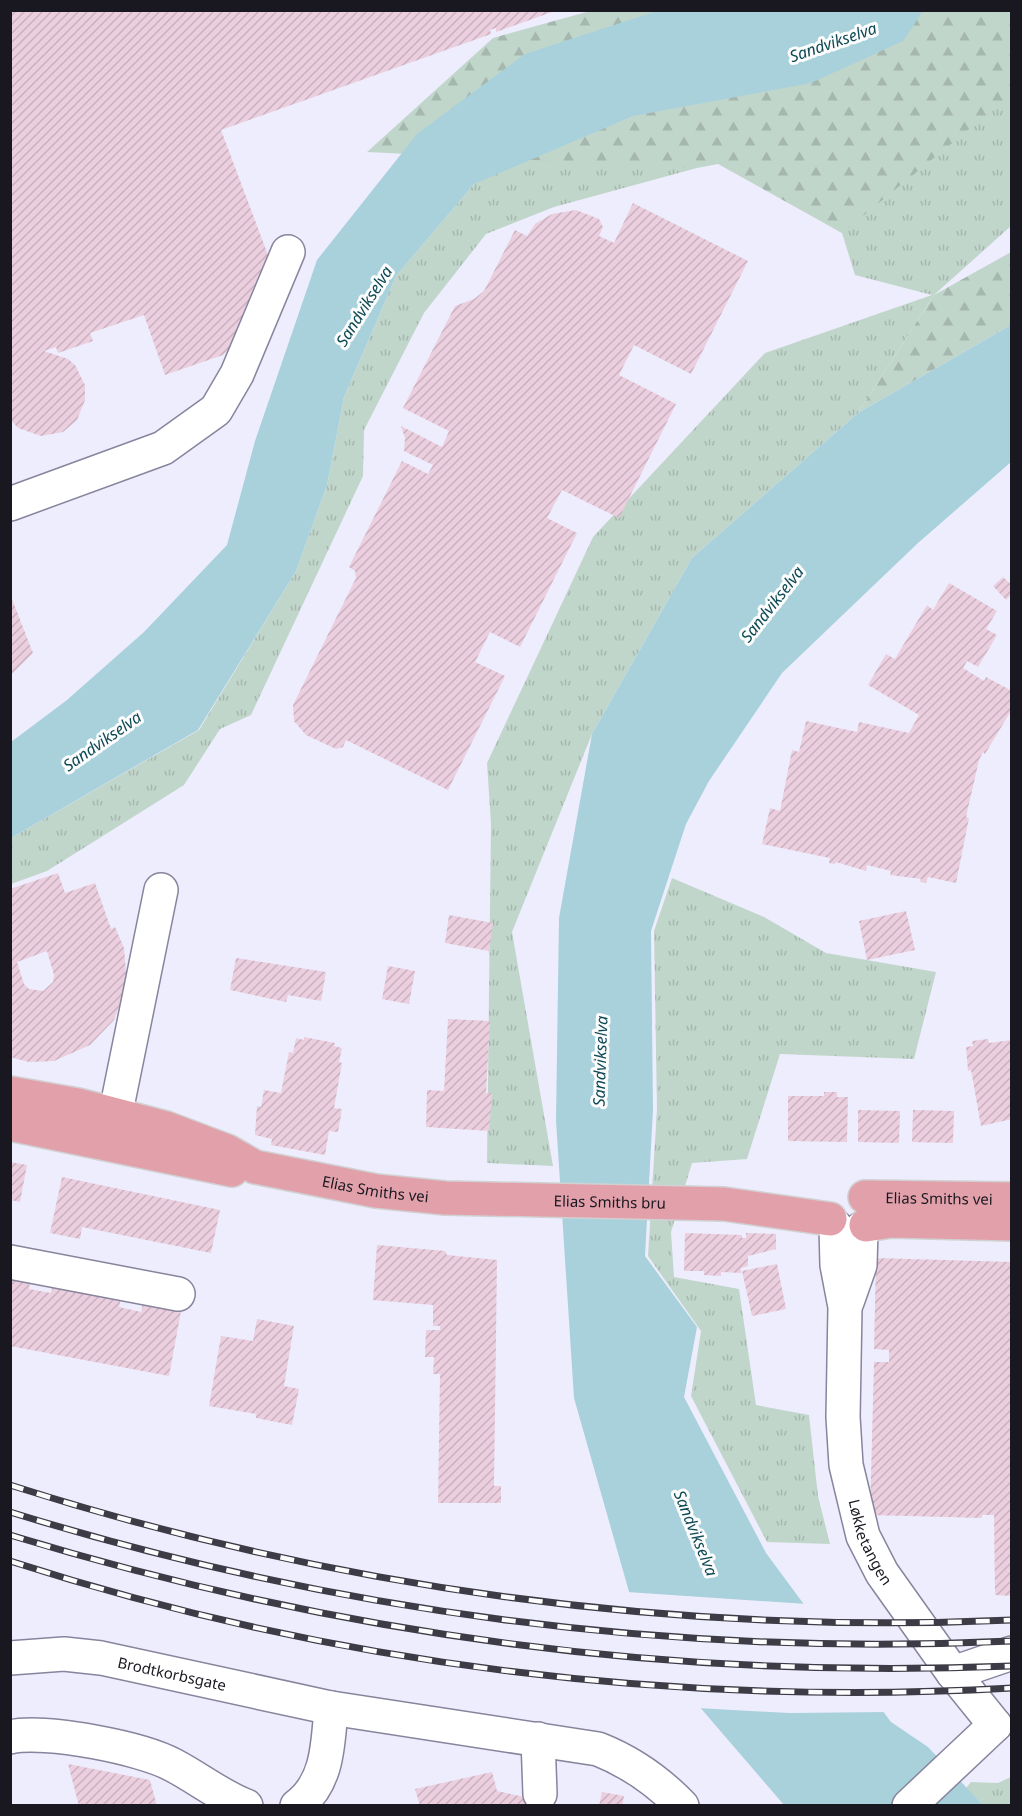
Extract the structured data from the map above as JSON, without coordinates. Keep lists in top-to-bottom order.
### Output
{
  "streets": {
    "main road": ["Elias Smiths vei", "Elias Smiths bru"],
    "street": ["Løkketangen", "Brodtkorbsgate"]
  },
  "crossings": [
    ["Elias Smiths vei", "Elias Smiths bru"],
    ["Elias Smiths vei", "Løkketangen"]
  ],
  "water": ["Sandvikselva"]
}
